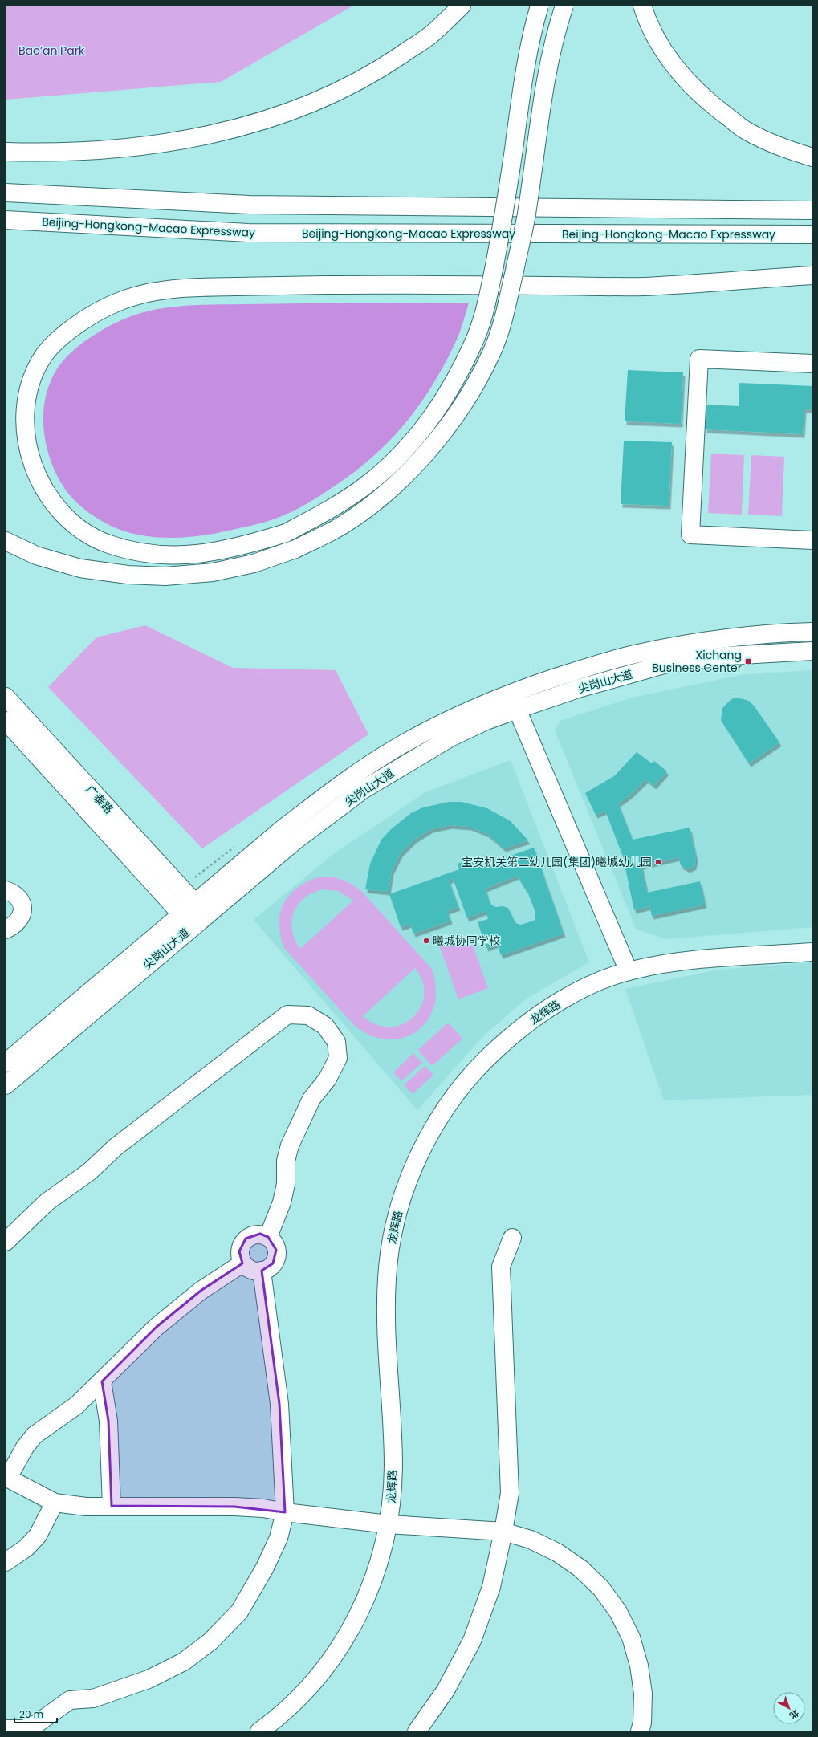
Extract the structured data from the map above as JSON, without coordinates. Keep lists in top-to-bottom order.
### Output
{
  "streets": {
    "main road": [
      "Beijing-Hongkong-Macao Expressway",
      "尖岗山大道",
      "广泰路",
      "龙辉路"
    ]
  },
  "crossings": [
    ["尖岗山大道", "广泰路"]
  ],
  "parks": ["Bao’an Park"],
  "places": {
    "transit": ["Xichang Business Center"],
    "other": ["宝安机关第二幼儿园(集团)曦城幼儿园", "曦城协同学校"]
  },
  "scale_bar": "20 m",
  "north": "bottom right"
}
